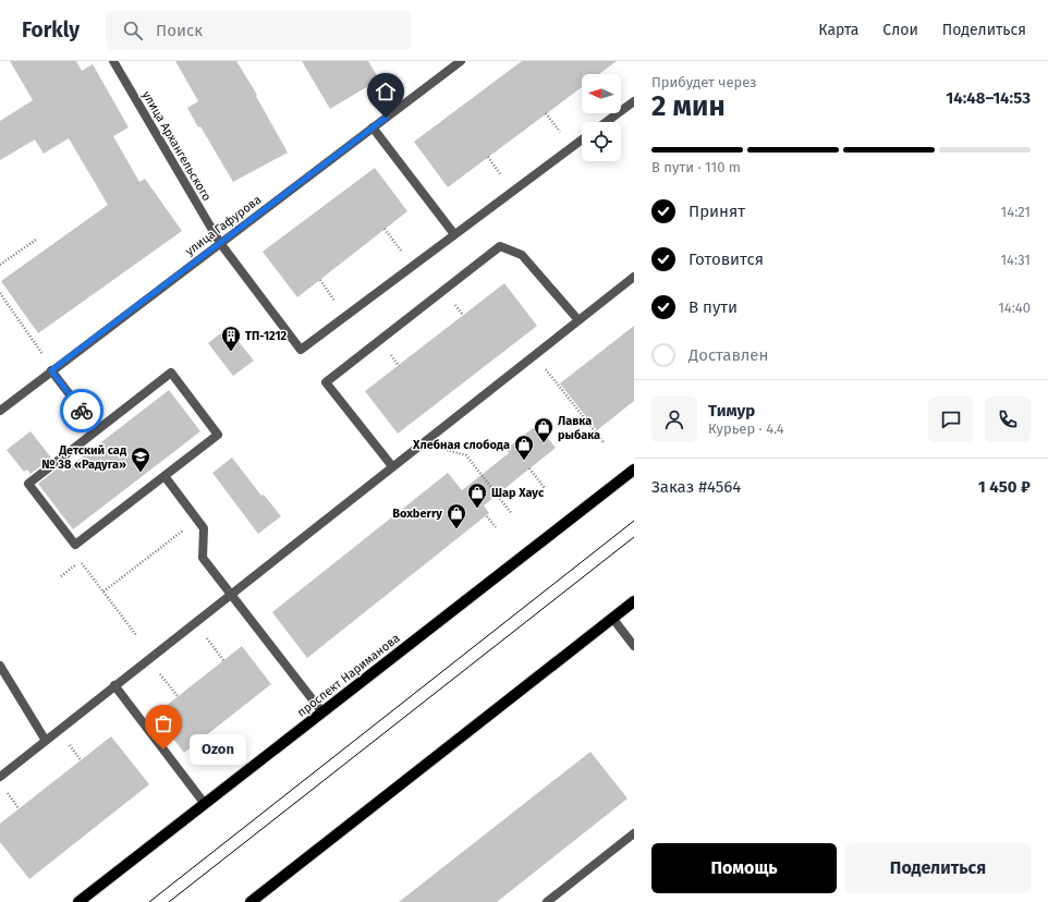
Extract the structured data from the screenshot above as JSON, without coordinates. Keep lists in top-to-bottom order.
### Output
{
  "streets": {
    "main road": ["проспект Нариманова"],
    "street": ["улица Архангельского", "улица Гафурова"]
  },
  "crossings": [
    ["улица Архангельского", "улица Гафурова"]
  ],
  "places": {
    "building": ["ТП-1212"],
    "shop": [
      "Лавка рыбака",
      "Хлебная слобода",
      "Шар Хаус",
      "Boxberry"
    ],
    "school or university": ["Детский сад № 38 «Радуга»"],
    "other": ["Ozon"]
  },
  "north": "left",
  "page": {
    "header": "Forkly",
    "search": "Поиск",
    "nav": ["Карта", "Слои", "Поделиться"],
    "heading": ["2 мин", "Прибудет через", "14:48–14:53"],
    "panel": [
      "Тимур",
      "Курьер · 4.4",
      "Заказ #4564",
      "1 450 ₽"
    ],
    "bar": "В пути · 110 m",
    "list": [
      ["Принят", "14:21"],
      ["Готовится", "14:31"],
      ["В пути", "14:40"],
      "Доставлен"
    ],
    "bubble": "Ozon",
    "buttons": ["Помощь", "Поделиться"]
  }
}
